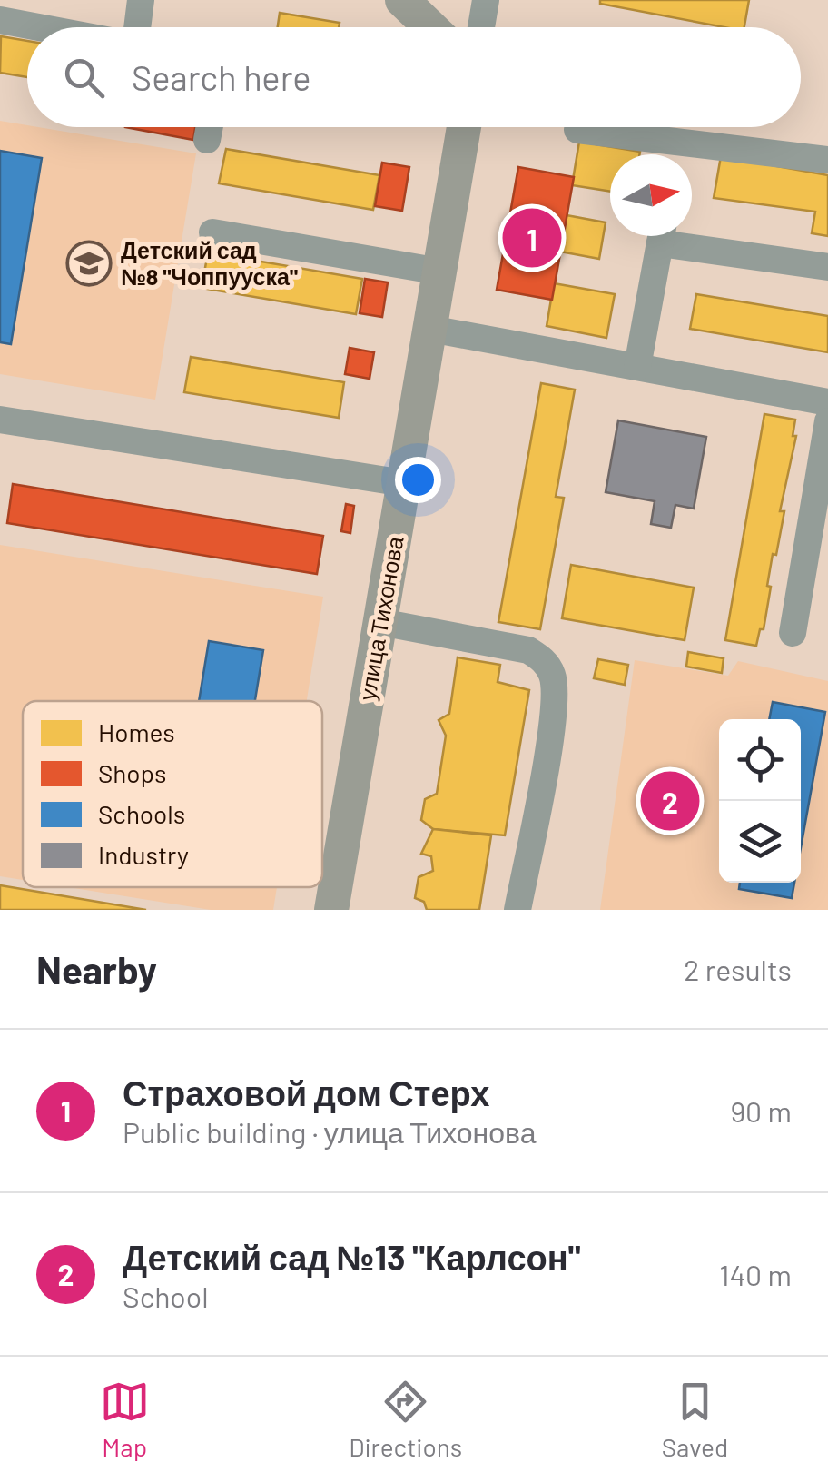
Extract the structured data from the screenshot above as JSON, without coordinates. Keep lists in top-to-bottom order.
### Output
{
  "streets": {
    "main road": ["улица Тихонова"]
  },
  "places": {
    "school or university": ["Детский сад №8 \"Чоппууска\""]
  },
  "legend": [
    "Homes",
    "Shops",
    "Schools",
    "Industry"
  ],
  "north": "right",
  "page": {
    "search": "Search here",
    "pins": ["1", "2"],
    "heading": ["Nearby", "2 results"],
    "list": [
      {
        "mark": "1",
        "name": "Страховой дом Стерх",
        "note": "Public building · улица Тихонова",
        "value": "90 m"
      },
      {
        "mark": "2",
        "name": "Детский сад №13 \"Карлсон\"",
        "note": "School",
        "value": "140 m"
      }
    ],
    "nav": ["Map", "Directions", "Saved"]
  }
}
